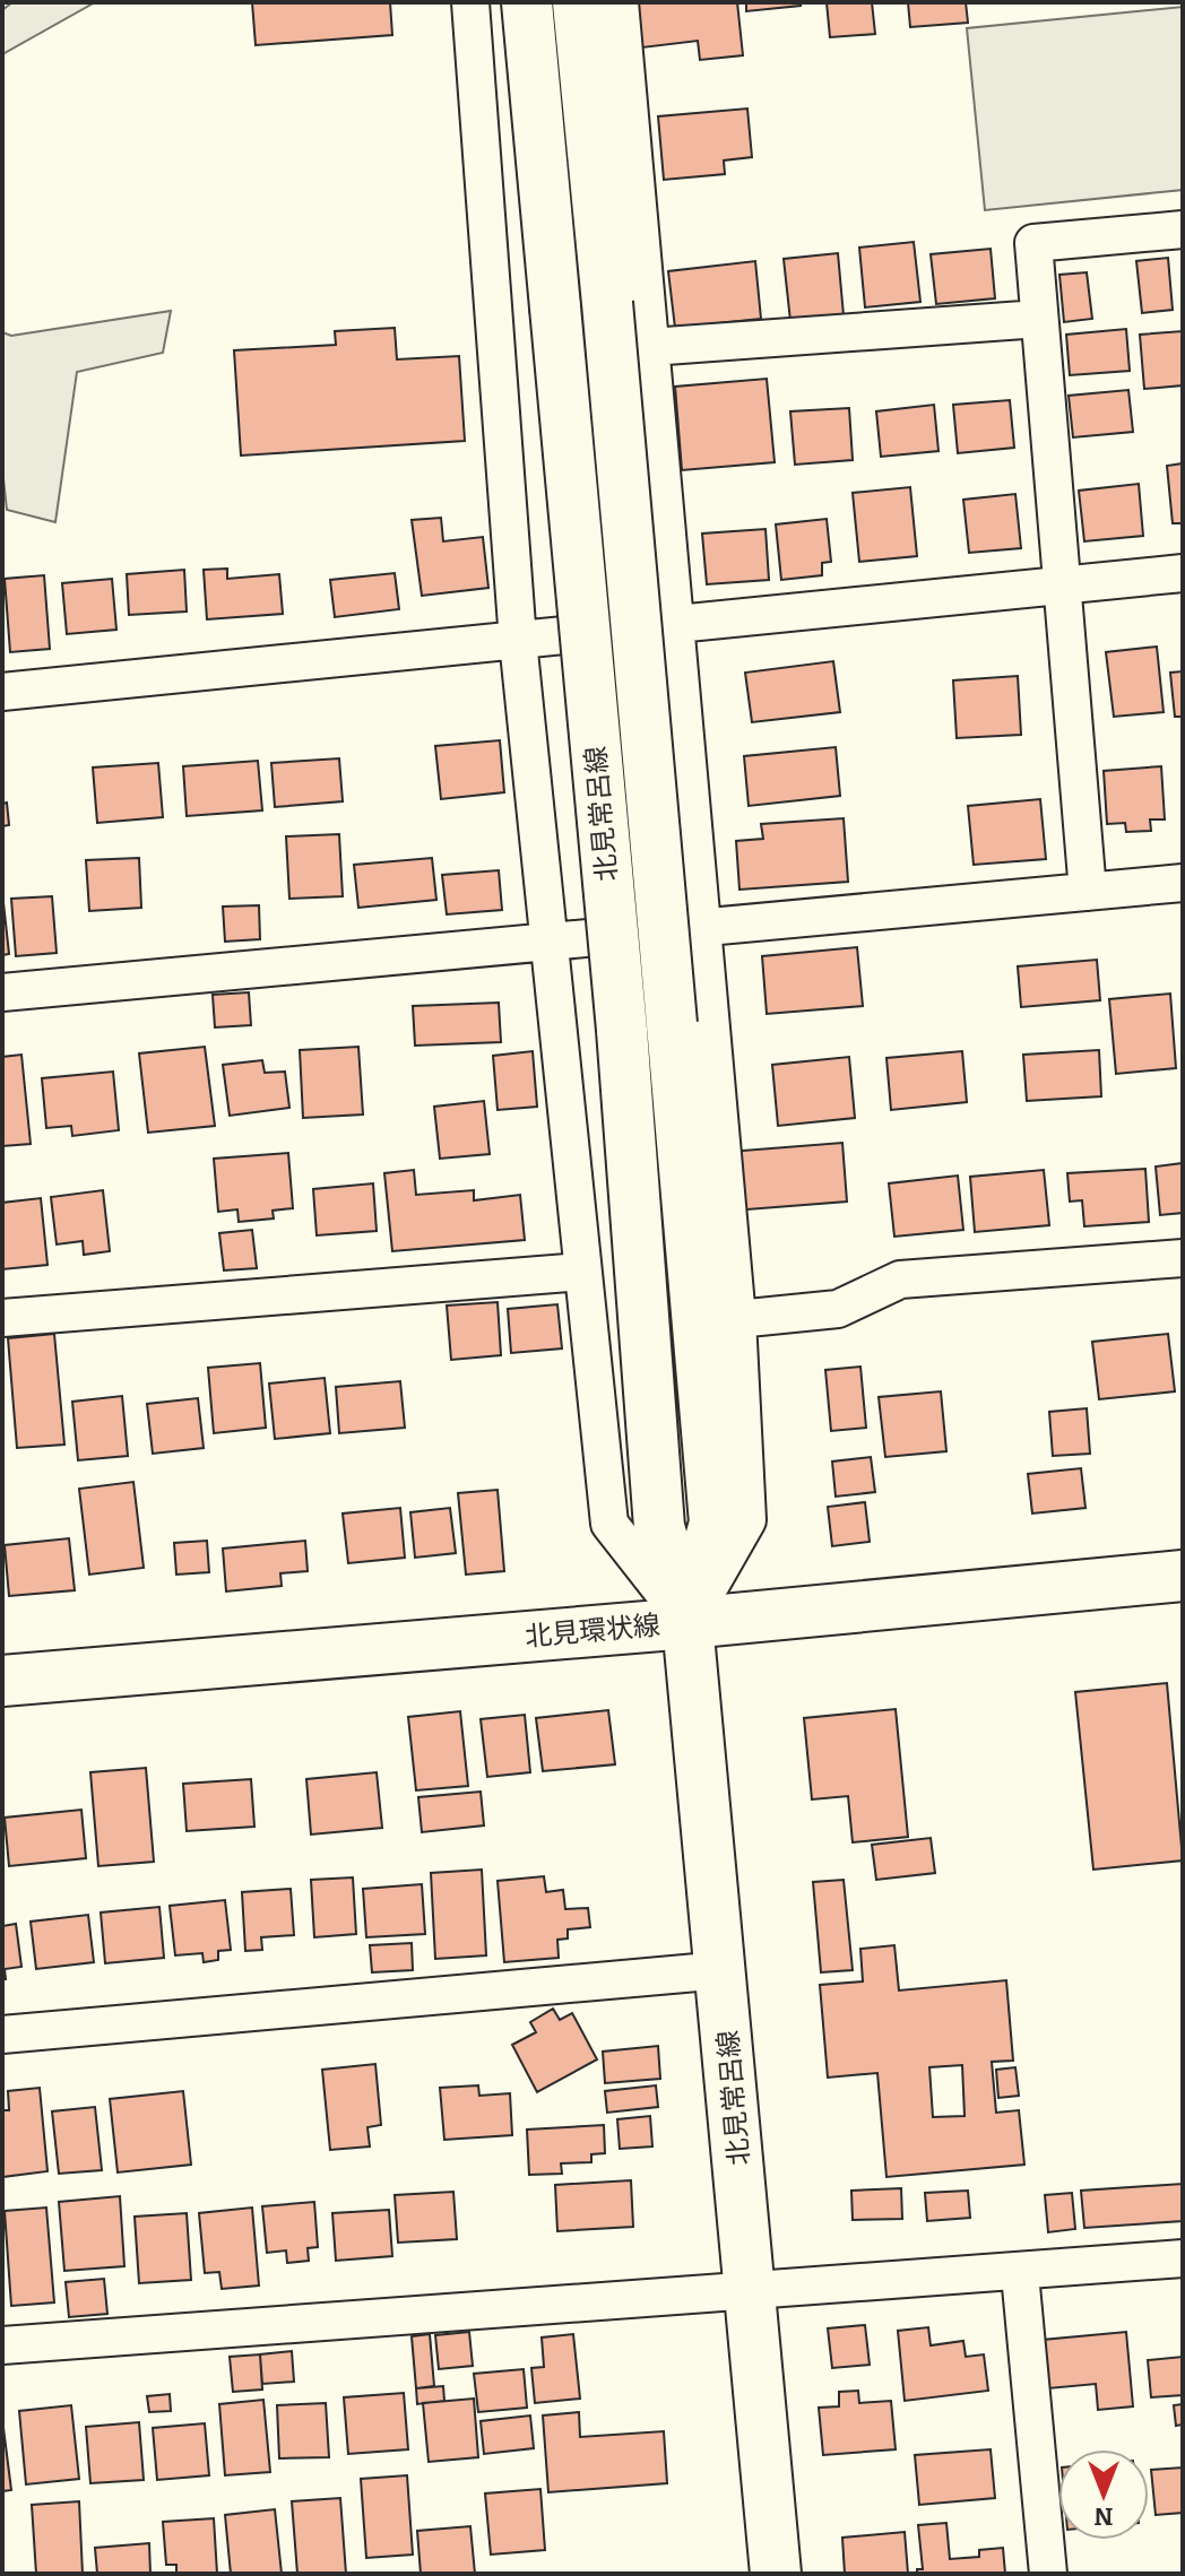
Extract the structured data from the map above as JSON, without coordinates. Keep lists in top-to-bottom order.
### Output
{
  "streets": {
    "main road": ["北見常呂線", "北見環状線"]
  },
  "crossings": [
    ["北見常呂線", "北見環状線"]
  ],
  "north": "bottom"
}
